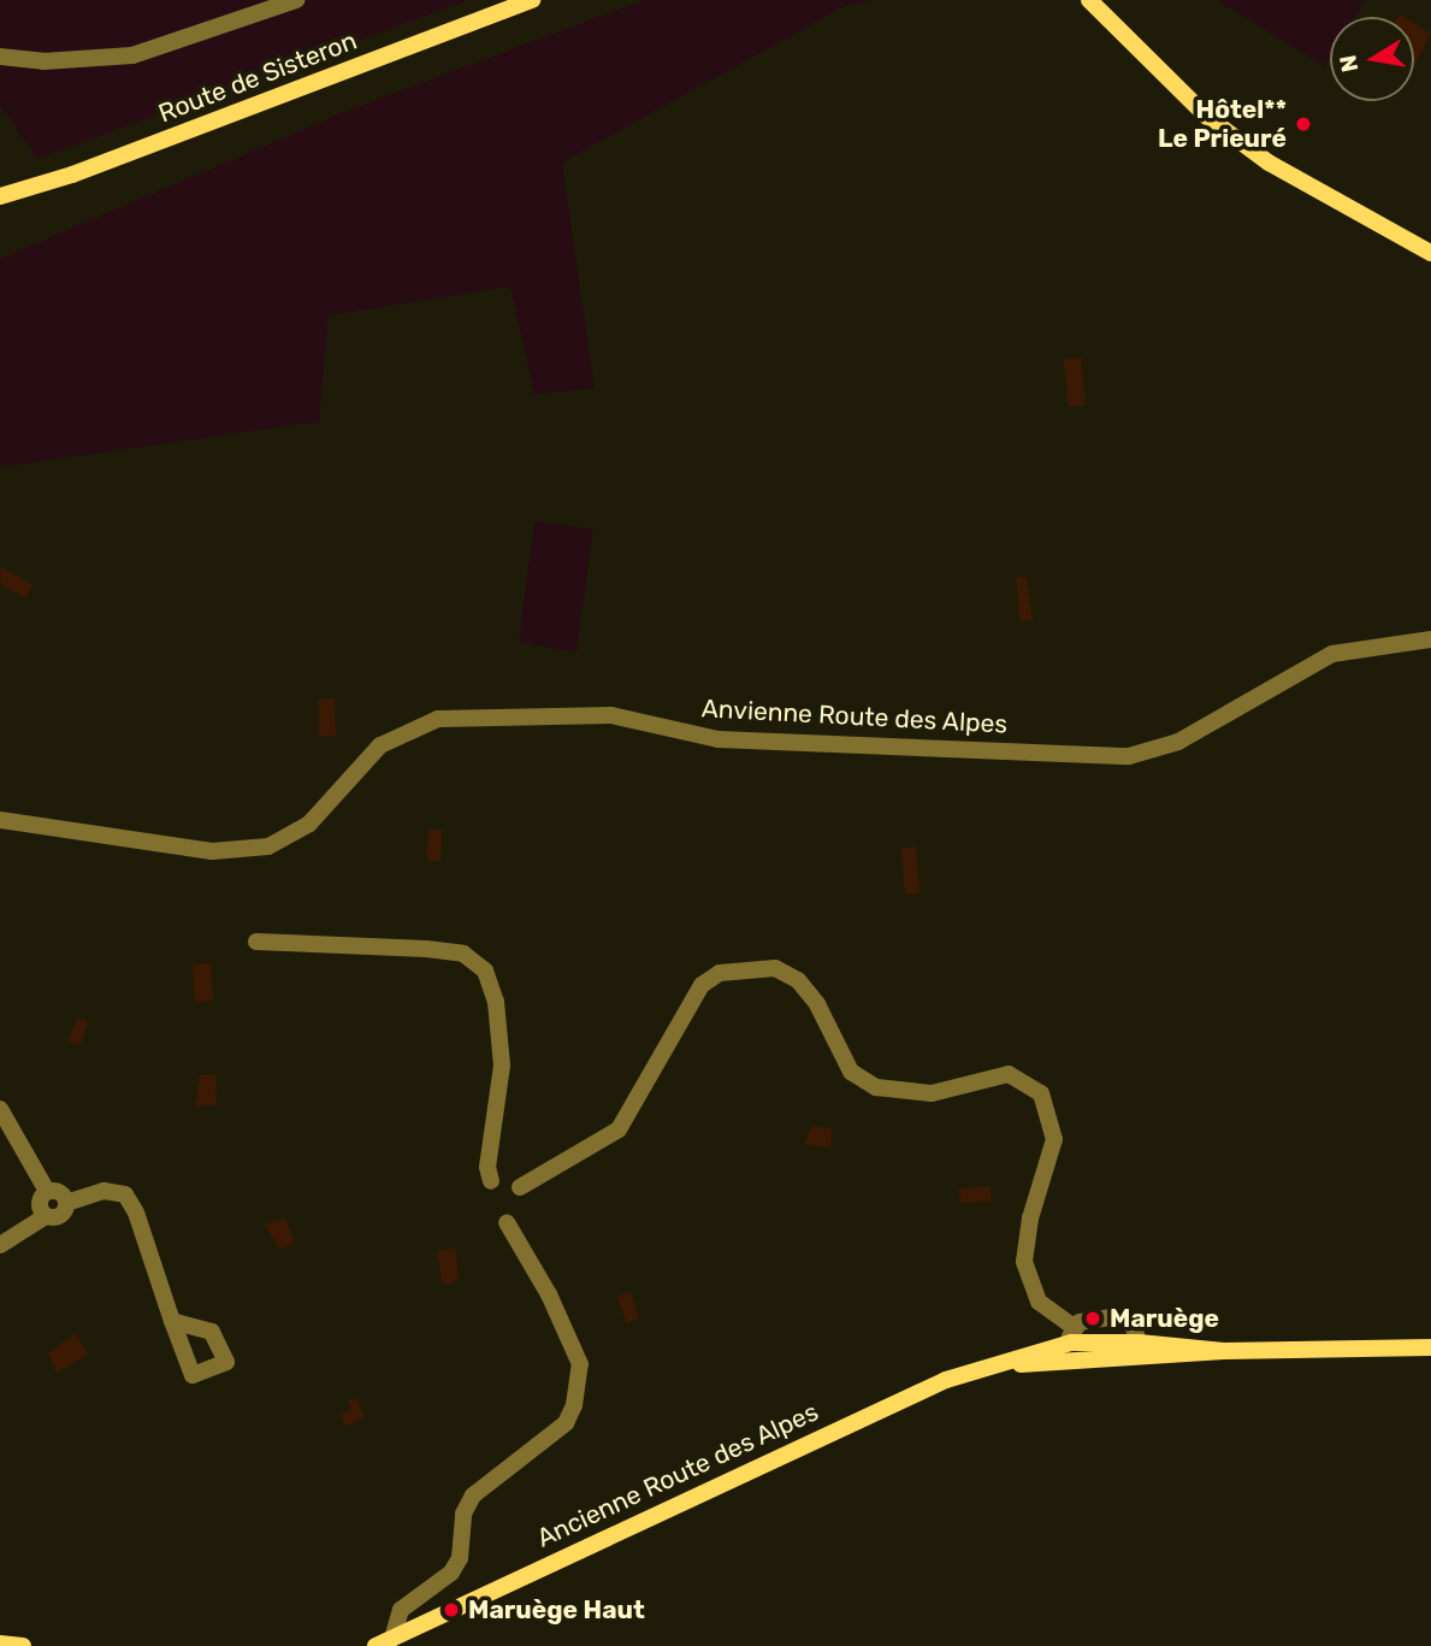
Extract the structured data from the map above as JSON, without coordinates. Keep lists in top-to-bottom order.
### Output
{
  "streets": {
    "main road": ["Route de Sisteron", "Ancienne Route des Alpes"],
    "street": ["Anvienne Route des Alpes"]
  },
  "places": ["Hôtel** Le Prieuré", "Maruège", "Maruège Haut"],
  "north": "left"
}
